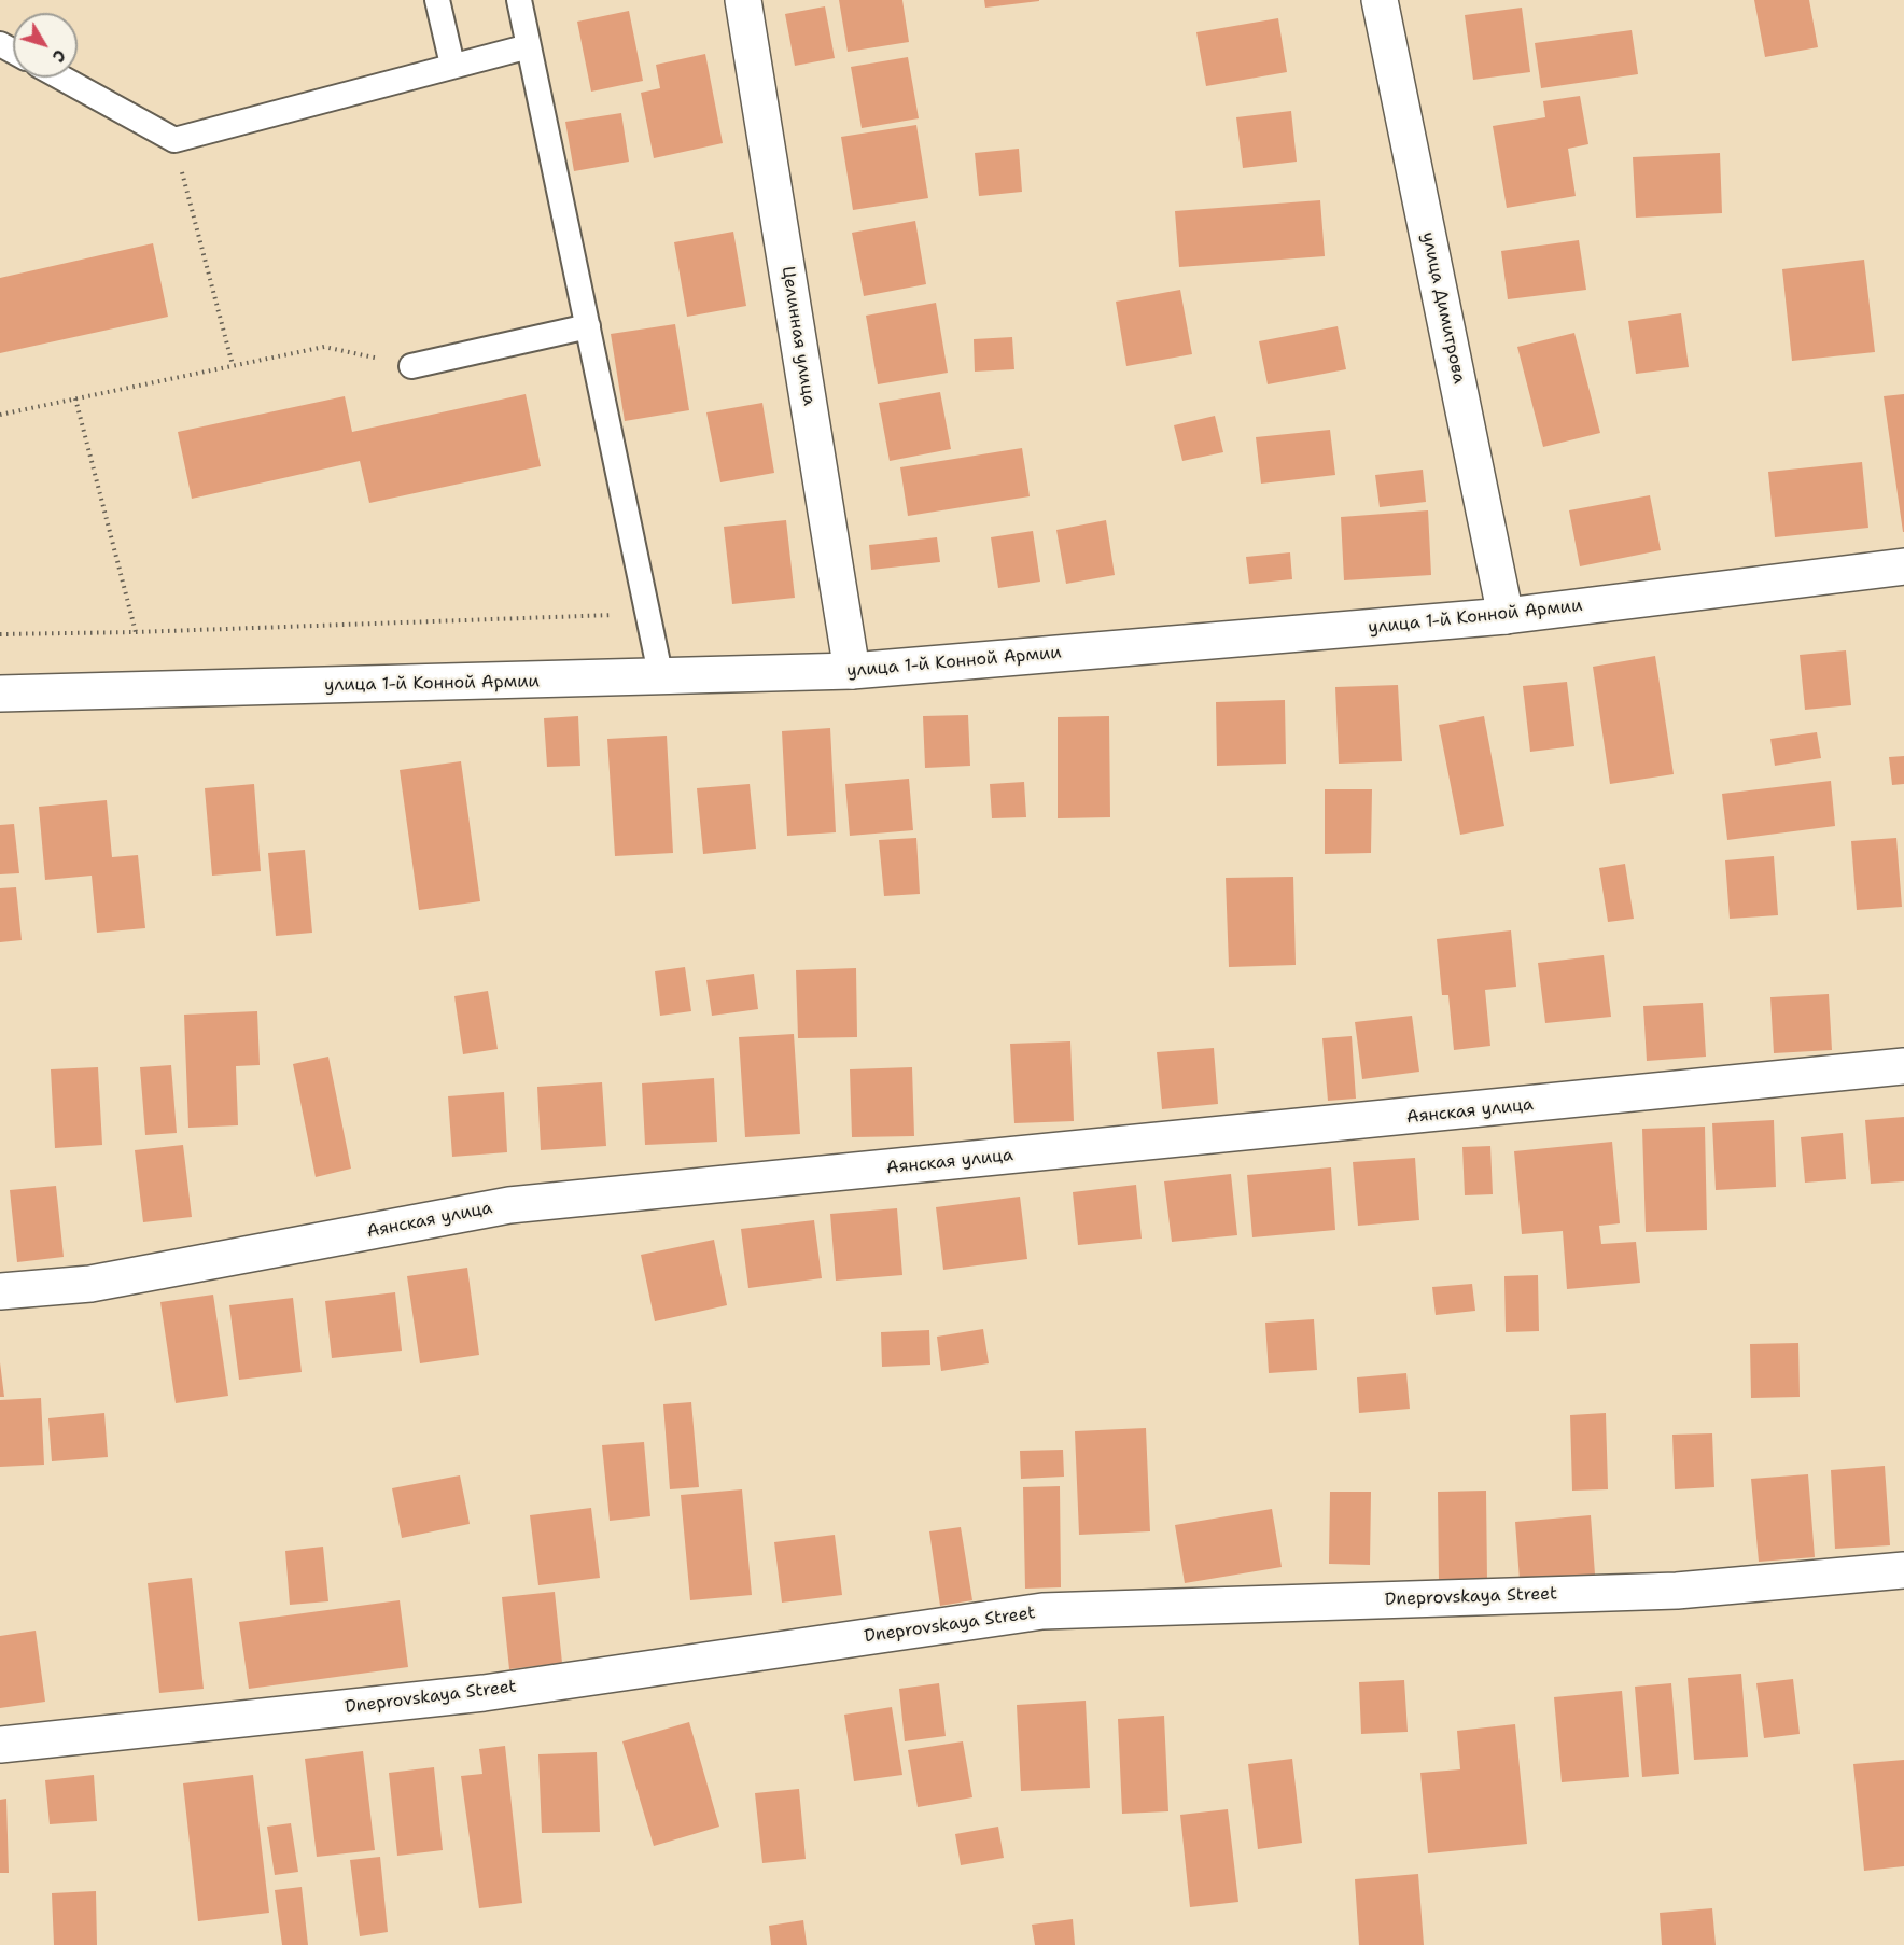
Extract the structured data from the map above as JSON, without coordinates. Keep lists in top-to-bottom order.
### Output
{
  "streets": {
    "street": [
      "улица Димитрова",
      "Целинная улица",
      "улица 1-й Конной Армии",
      "Аянская улица",
      "Dneprovskaya Street"
    ]
  },
  "crossings": [
    ["улица Димитрова", "улица 1-й Конной Армии"],
    ["Целинная улица", "улица 1-й Конной Армии"]
  ],
  "north": "bottom right"
}
